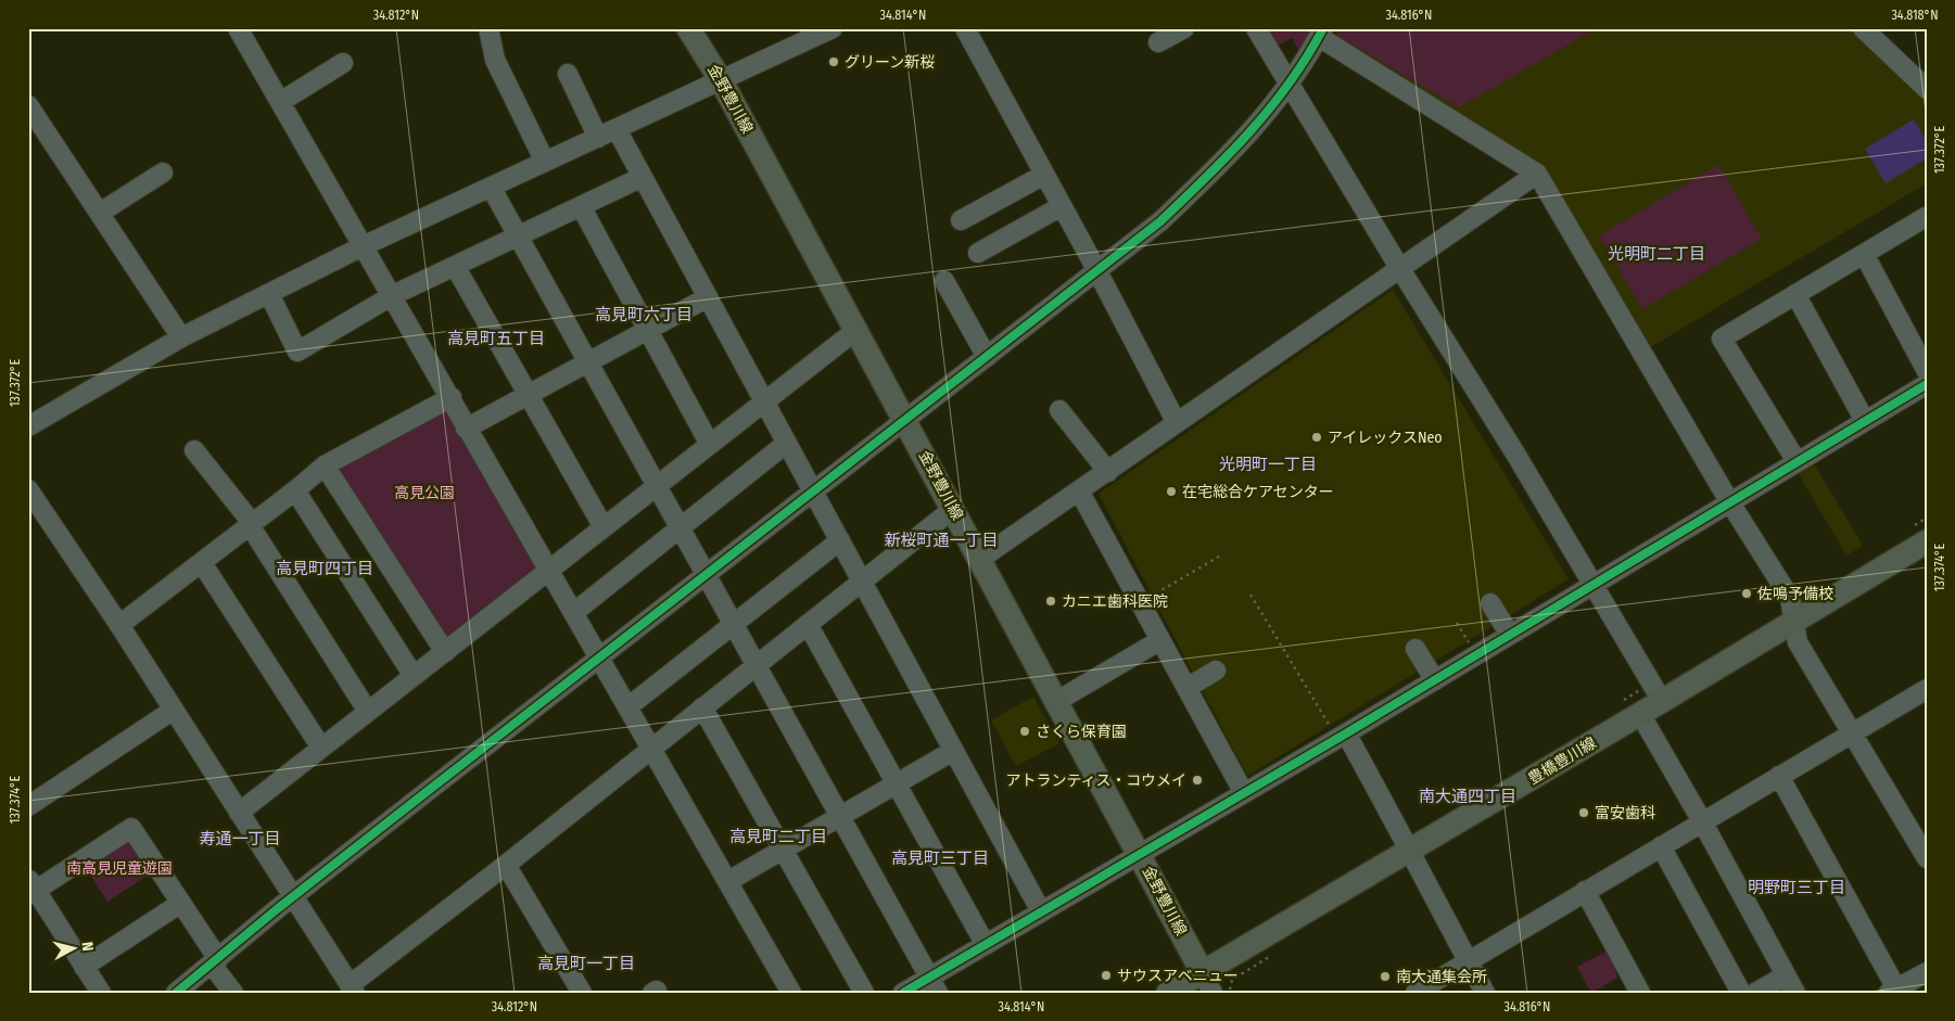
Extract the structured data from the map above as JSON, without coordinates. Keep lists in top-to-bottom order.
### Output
{
  "streets": {
    "main road": ["金野豊川線", "豊橋豊川線"]
  },
  "crossings": [
    ["金野豊川線", "豊橋豊川線"]
  ],
  "districts": [
    "光明町二丁目",
    "高見町六丁目",
    "高見町五丁目",
    "光明町一丁目",
    "新桜町通一丁目",
    "高見町四丁目",
    "南大通四丁目",
    "高見町二丁目",
    "寿通一丁目",
    "高見町三丁目",
    "明野町三丁目",
    "高見町一丁目"
  ],
  "parks": ["高見公園", "南高見児童遊園"],
  "places": [
    "グリーン新桜",
    "アイレックスNeo",
    "在宅総合ケアセンター",
    "佐鳴予備校",
    "カニエ歯科医院",
    "さくら保育園",
    "アトランティス・コウメイ",
    "富安歯科",
    "サウスアベニュー",
    "南大通集会所"
  ],
  "north": "right",
  "coordinates": [
    "34.812°N",
    "34.814°N",
    "34.816°N",
    "34.818°N",
    "137.372°E",
    "137.374°E"
  ]
}
